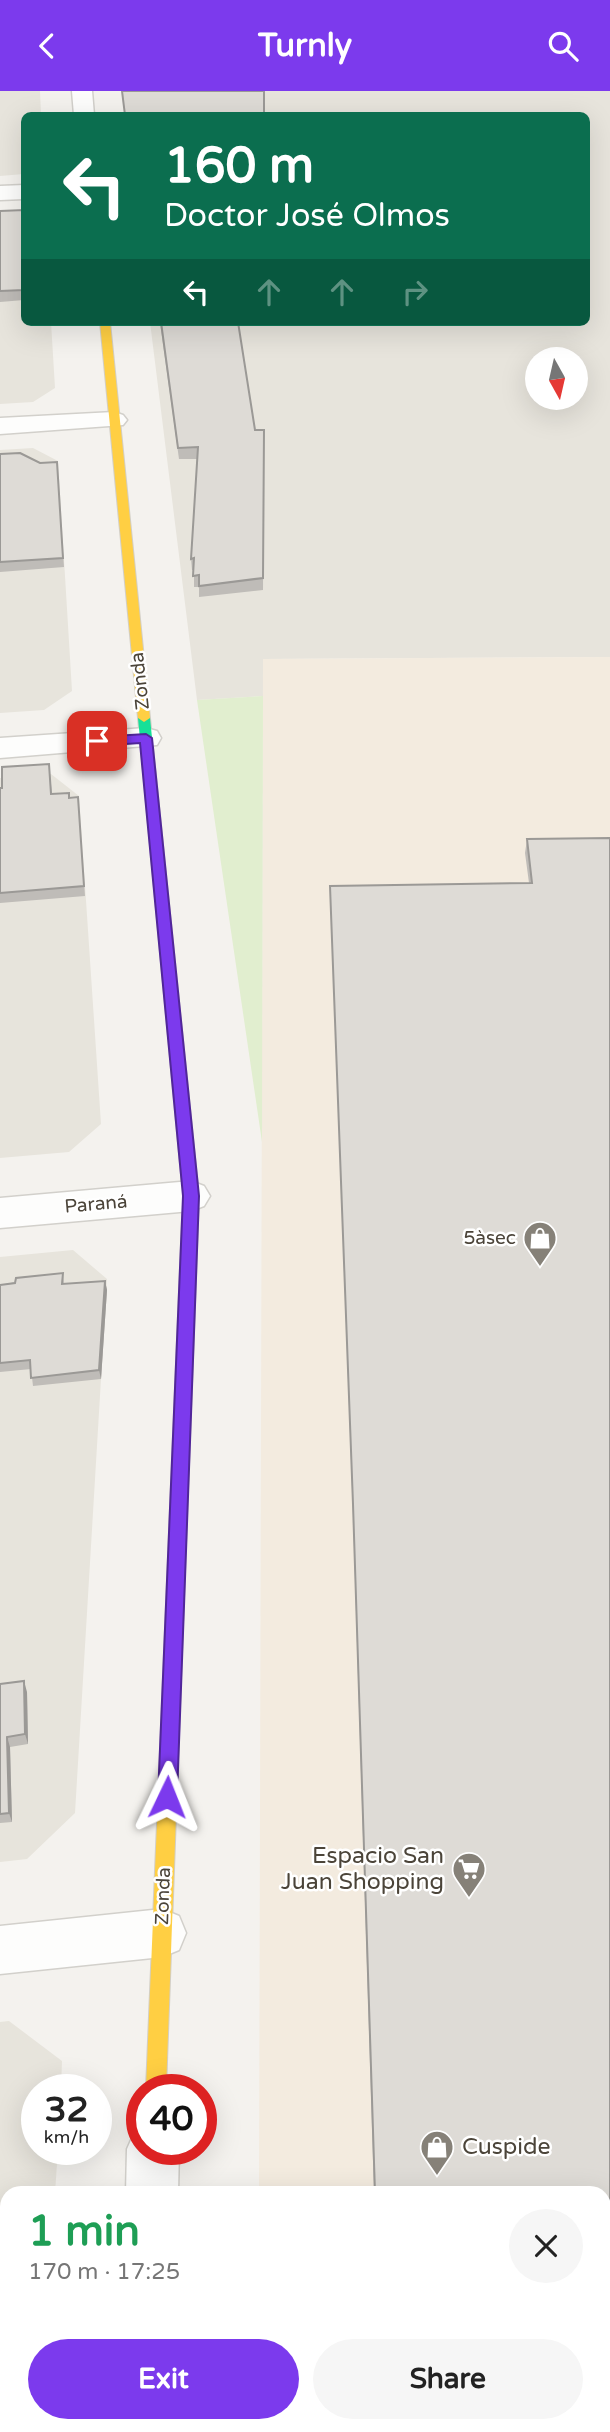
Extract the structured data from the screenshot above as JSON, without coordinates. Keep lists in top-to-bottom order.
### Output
{
  "streets": {
    "street": ["Zonda", "Paraná"]
  },
  "crossings": [
    ["Zonda", "Paraná"]
  ],
  "places": {
    "shop": ["5àsec", "Cuspide"],
    "supermarket": ["Espacio San Juan Shopping"]
  },
  "north": "bottom",
  "page": {
    "header": "Turnly",
    "turn": ["160 m", "Doctor José Olmos"],
    "speed": "32 km/h",
    "limit": "40",
    "heading": ["1 min", "170 m · 17:25"],
    "buttons": ["Exit", "Share"]
  }
}
